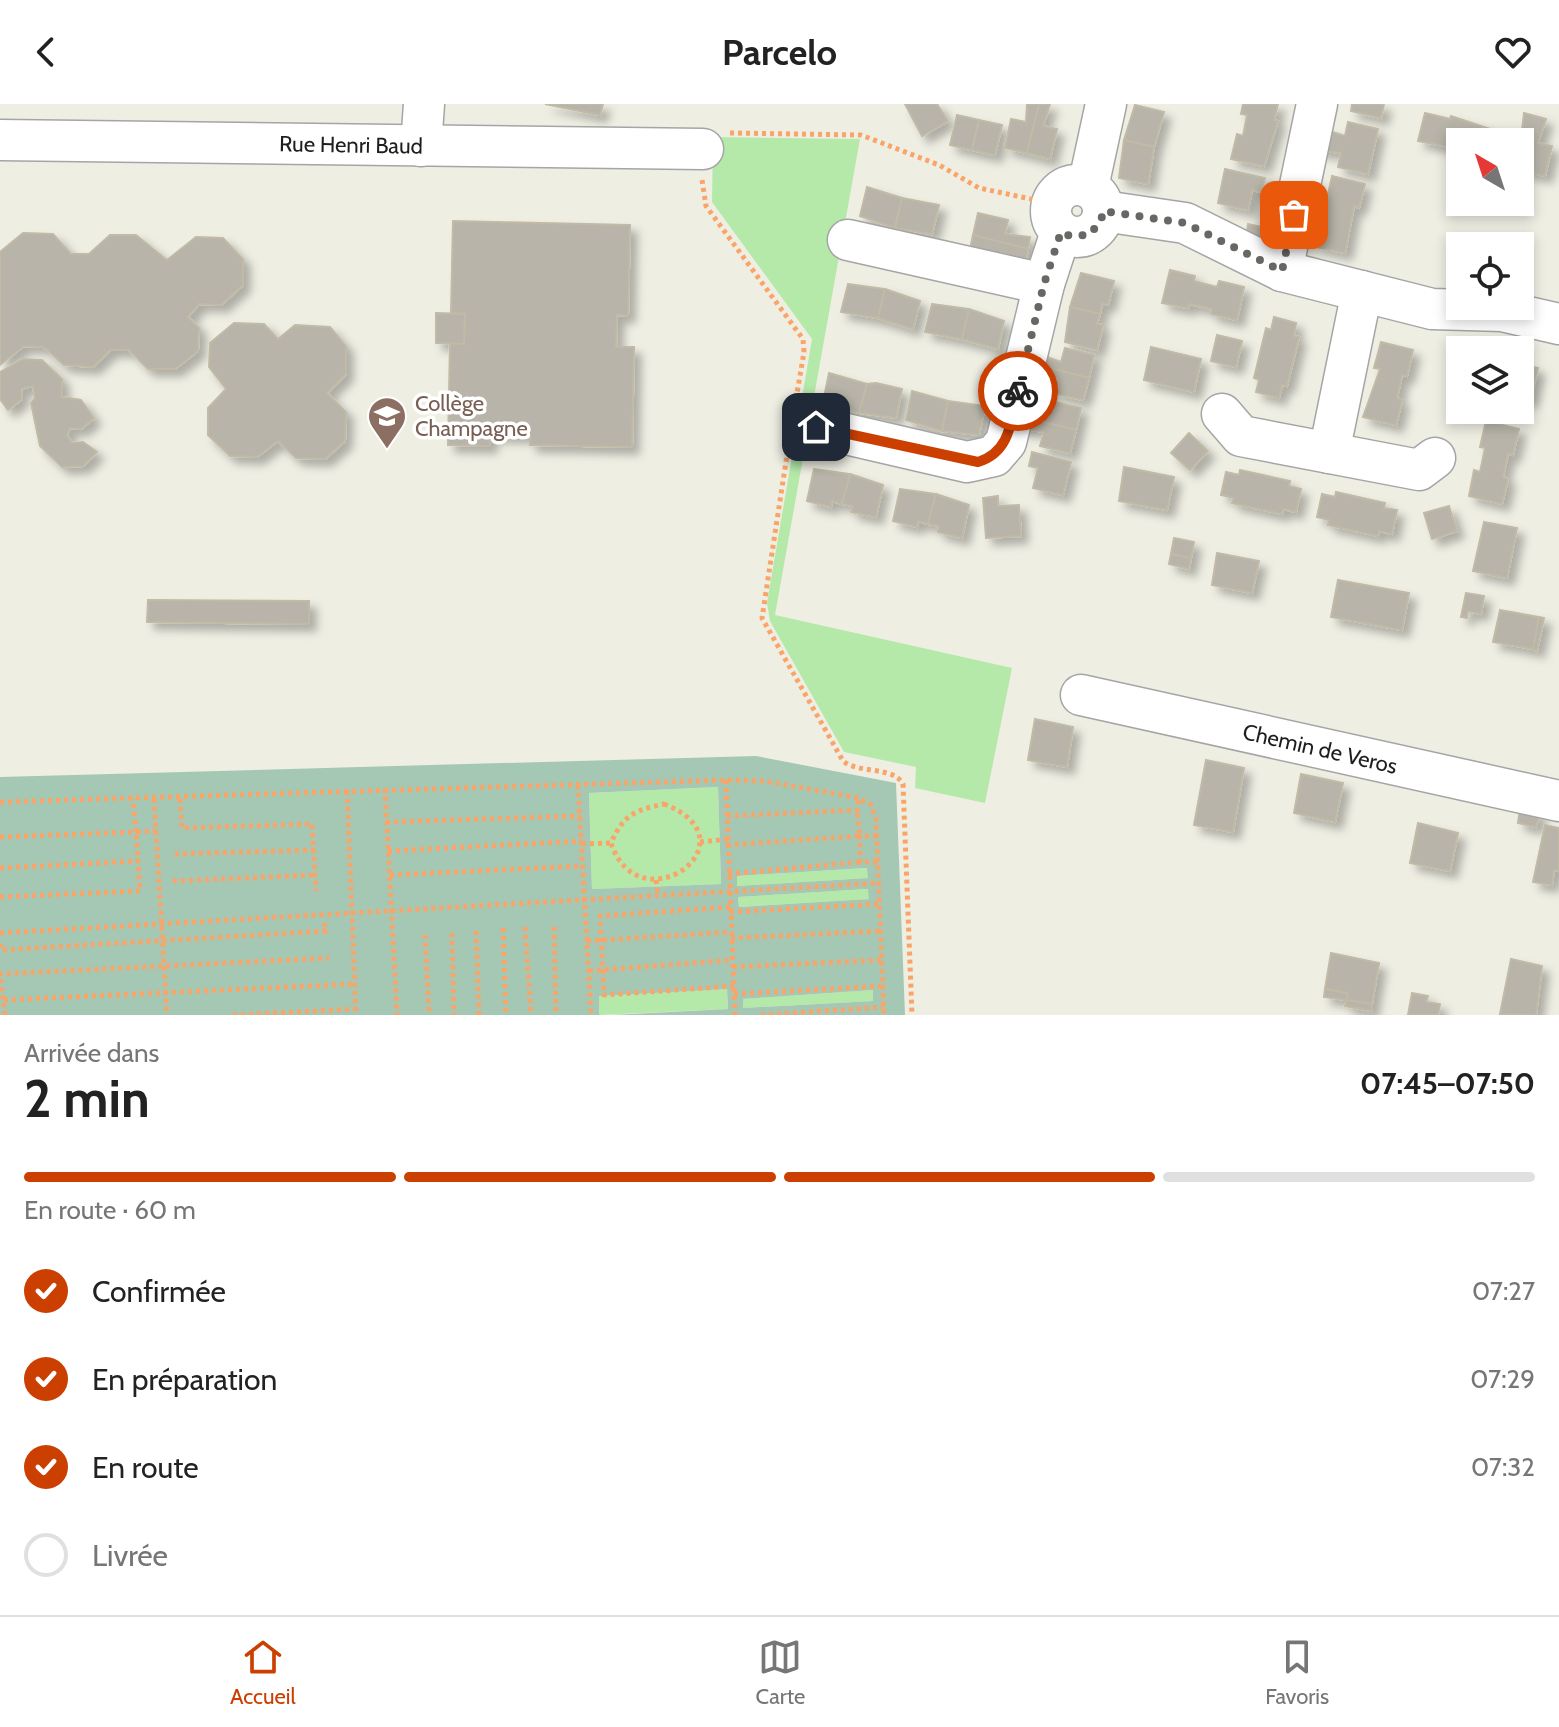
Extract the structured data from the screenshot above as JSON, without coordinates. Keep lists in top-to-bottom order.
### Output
{
  "streets": {
    "street": ["Rue Henri Baud", "Chemin de Veros"]
  },
  "places": {
    "school or university": ["Collège Champagne"]
  },
  "north": "top left",
  "page": {
    "header": "Parcelo",
    "heading": ["2 min", "Arrivée dans", "07:45–07:50"],
    "bar": "En route · 60 m",
    "list": [
      ["Confirmée", "07:27"],
      ["En préparation", "07:29"],
      ["En route", "07:32"],
      "Livrée"
    ],
    "tabs": ["Accueil", "Carte", "Favoris"]
  }
}
